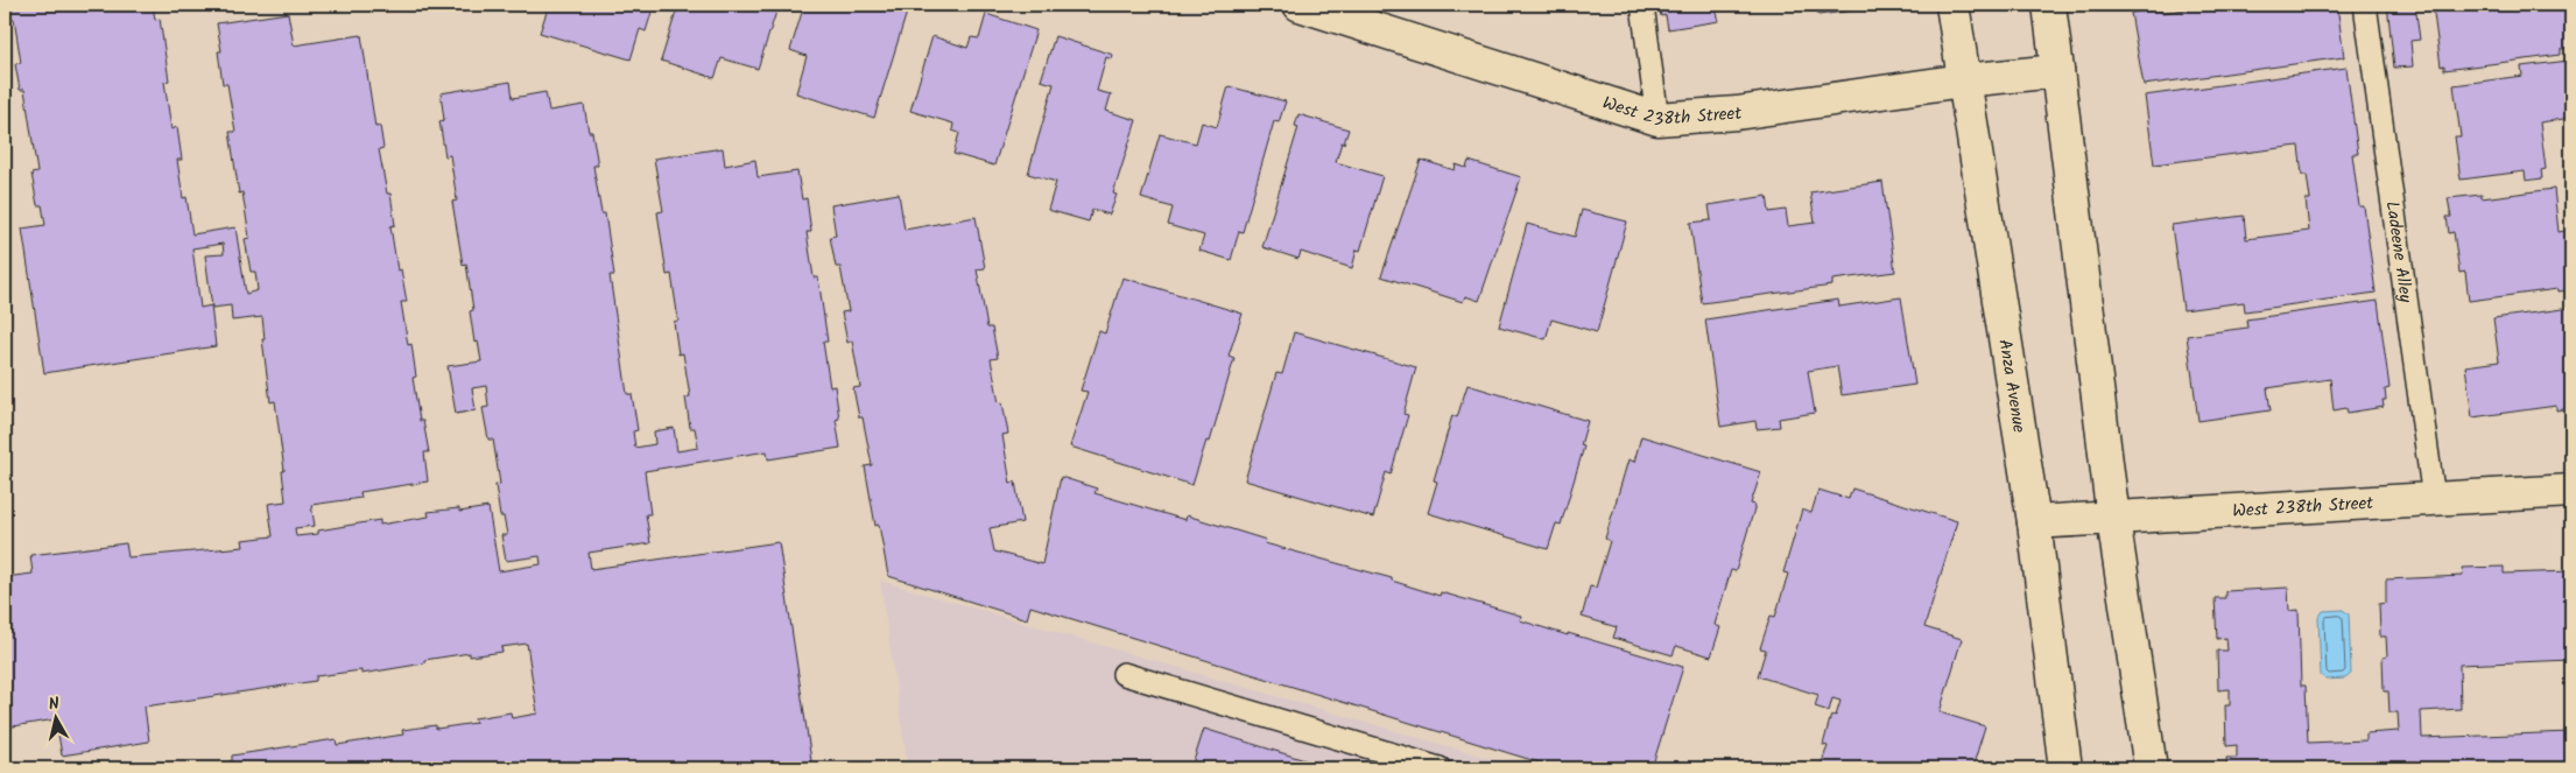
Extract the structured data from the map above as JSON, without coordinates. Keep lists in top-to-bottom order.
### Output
{
  "streets": {
    "main road": ["West 238th Street", "Anza Avenue"],
    "lane": ["Ladeene Alley"]
  },
  "crossings": [
    ["West 238th Street", "Ladeene Alley"],
    ["West 238th Street", "Anza Avenue"]
  ],
  "north": "top"
}
